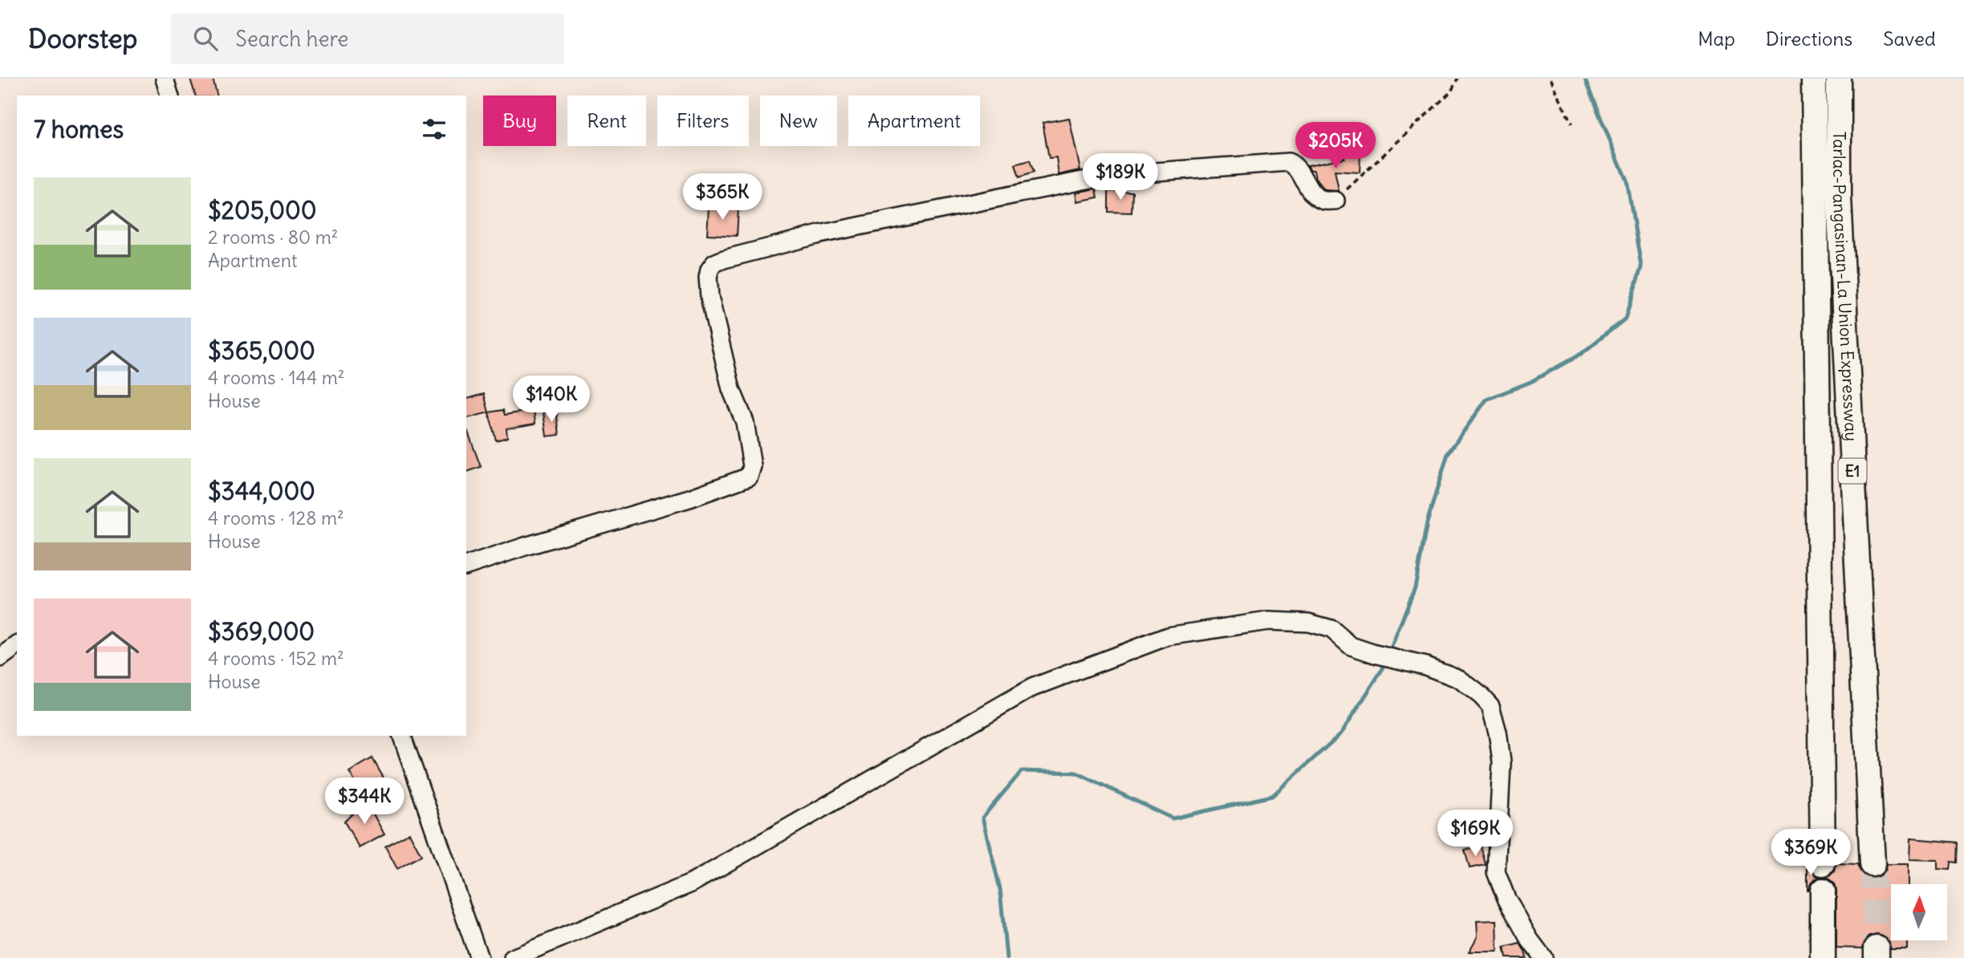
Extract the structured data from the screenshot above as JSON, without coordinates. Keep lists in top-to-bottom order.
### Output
{
  "streets": {
    "highway": ["Tarlac-Pangasinan-La Union Expressway", "E1"]
  },
  "north": "top",
  "page": {
    "header": "Doorstep",
    "search": "Search here",
    "nav": ["Map", "Directions", "Saved"],
    "chip": [
      "Buy",
      "Rent",
      "Filters",
      "New",
      "Apartment"
    ],
    "heading": "7 homes",
    "price": [
      "$205K",
      "$189K",
      "$365K",
      "$140K",
      "$344K",
      "$169K",
      "$369K"
    ],
    "list": [
      {
        "name": "$205,000",
        "note": "2 rooms · 80 m² · Apartment"
      },
      {
        "name": "$365,000",
        "note": "4 rooms · 144 m² · House"
      },
      {
        "name": "$344,000",
        "note": "4 rooms · 128 m² · House"
      },
      {
        "name": "$369,000",
        "note": "4 rooms · 152 m² · House"
      }
    ]
  }
}
